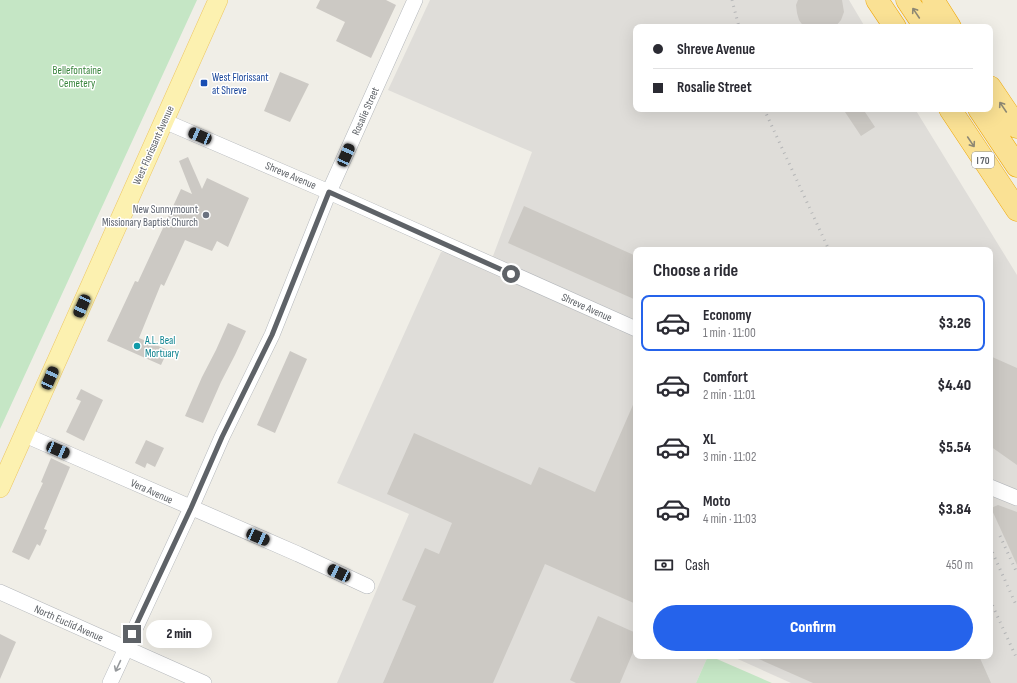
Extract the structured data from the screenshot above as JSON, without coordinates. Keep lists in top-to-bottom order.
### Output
{
  "streets": {
    "highway": ["I 70"],
    "main road": ["West Florissant Avenue"],
    "street": [
      "Rosalie Street",
      "Shreve Avenue",
      "Vera Avenue",
      "North Euclid Avenue"
    ]
  },
  "crossings": [
    ["Rosalie Street", "Shreve Avenue"],
    ["Rosalie Street", "Vera Avenue"],
    ["Rosalie Street", "North Euclid Avenue"],
    ["West Florissant Avenue", "Shreve Avenue"],
    ["West Florissant Avenue", "Vera Avenue"]
  ],
  "parks": ["Bellefontaine Cemetery"],
  "places": {
    "transit": ["West Florissant at Shreve"],
    "other": ["New Sunnymount Missionary Baptist Church", "A.L. Beal Mortuary"]
  },
  "page": {
    "banner": ["Shreve Avenue", "Rosalie Street"],
    "heading": "Choose a ride",
    "list": [
      {
        "name": "Economy",
        "note": "1 min · 11:00",
        "value": "$3.26"
      },
      {
        "name": "Comfort",
        "note": "2 min · 11:01",
        "value": "$4.40"
      },
      {
        "name": "XL",
        "note": "3 min · 11:02",
        "value": "$5.54"
      },
      {
        "name": "Moto",
        "note": "4 min · 11:03",
        "value": "$3.84"
      }
    ],
    "pay": ["Cash", "450 m"],
    "buttons": "Confirm",
    "bubble": "2 min"
  }
}
